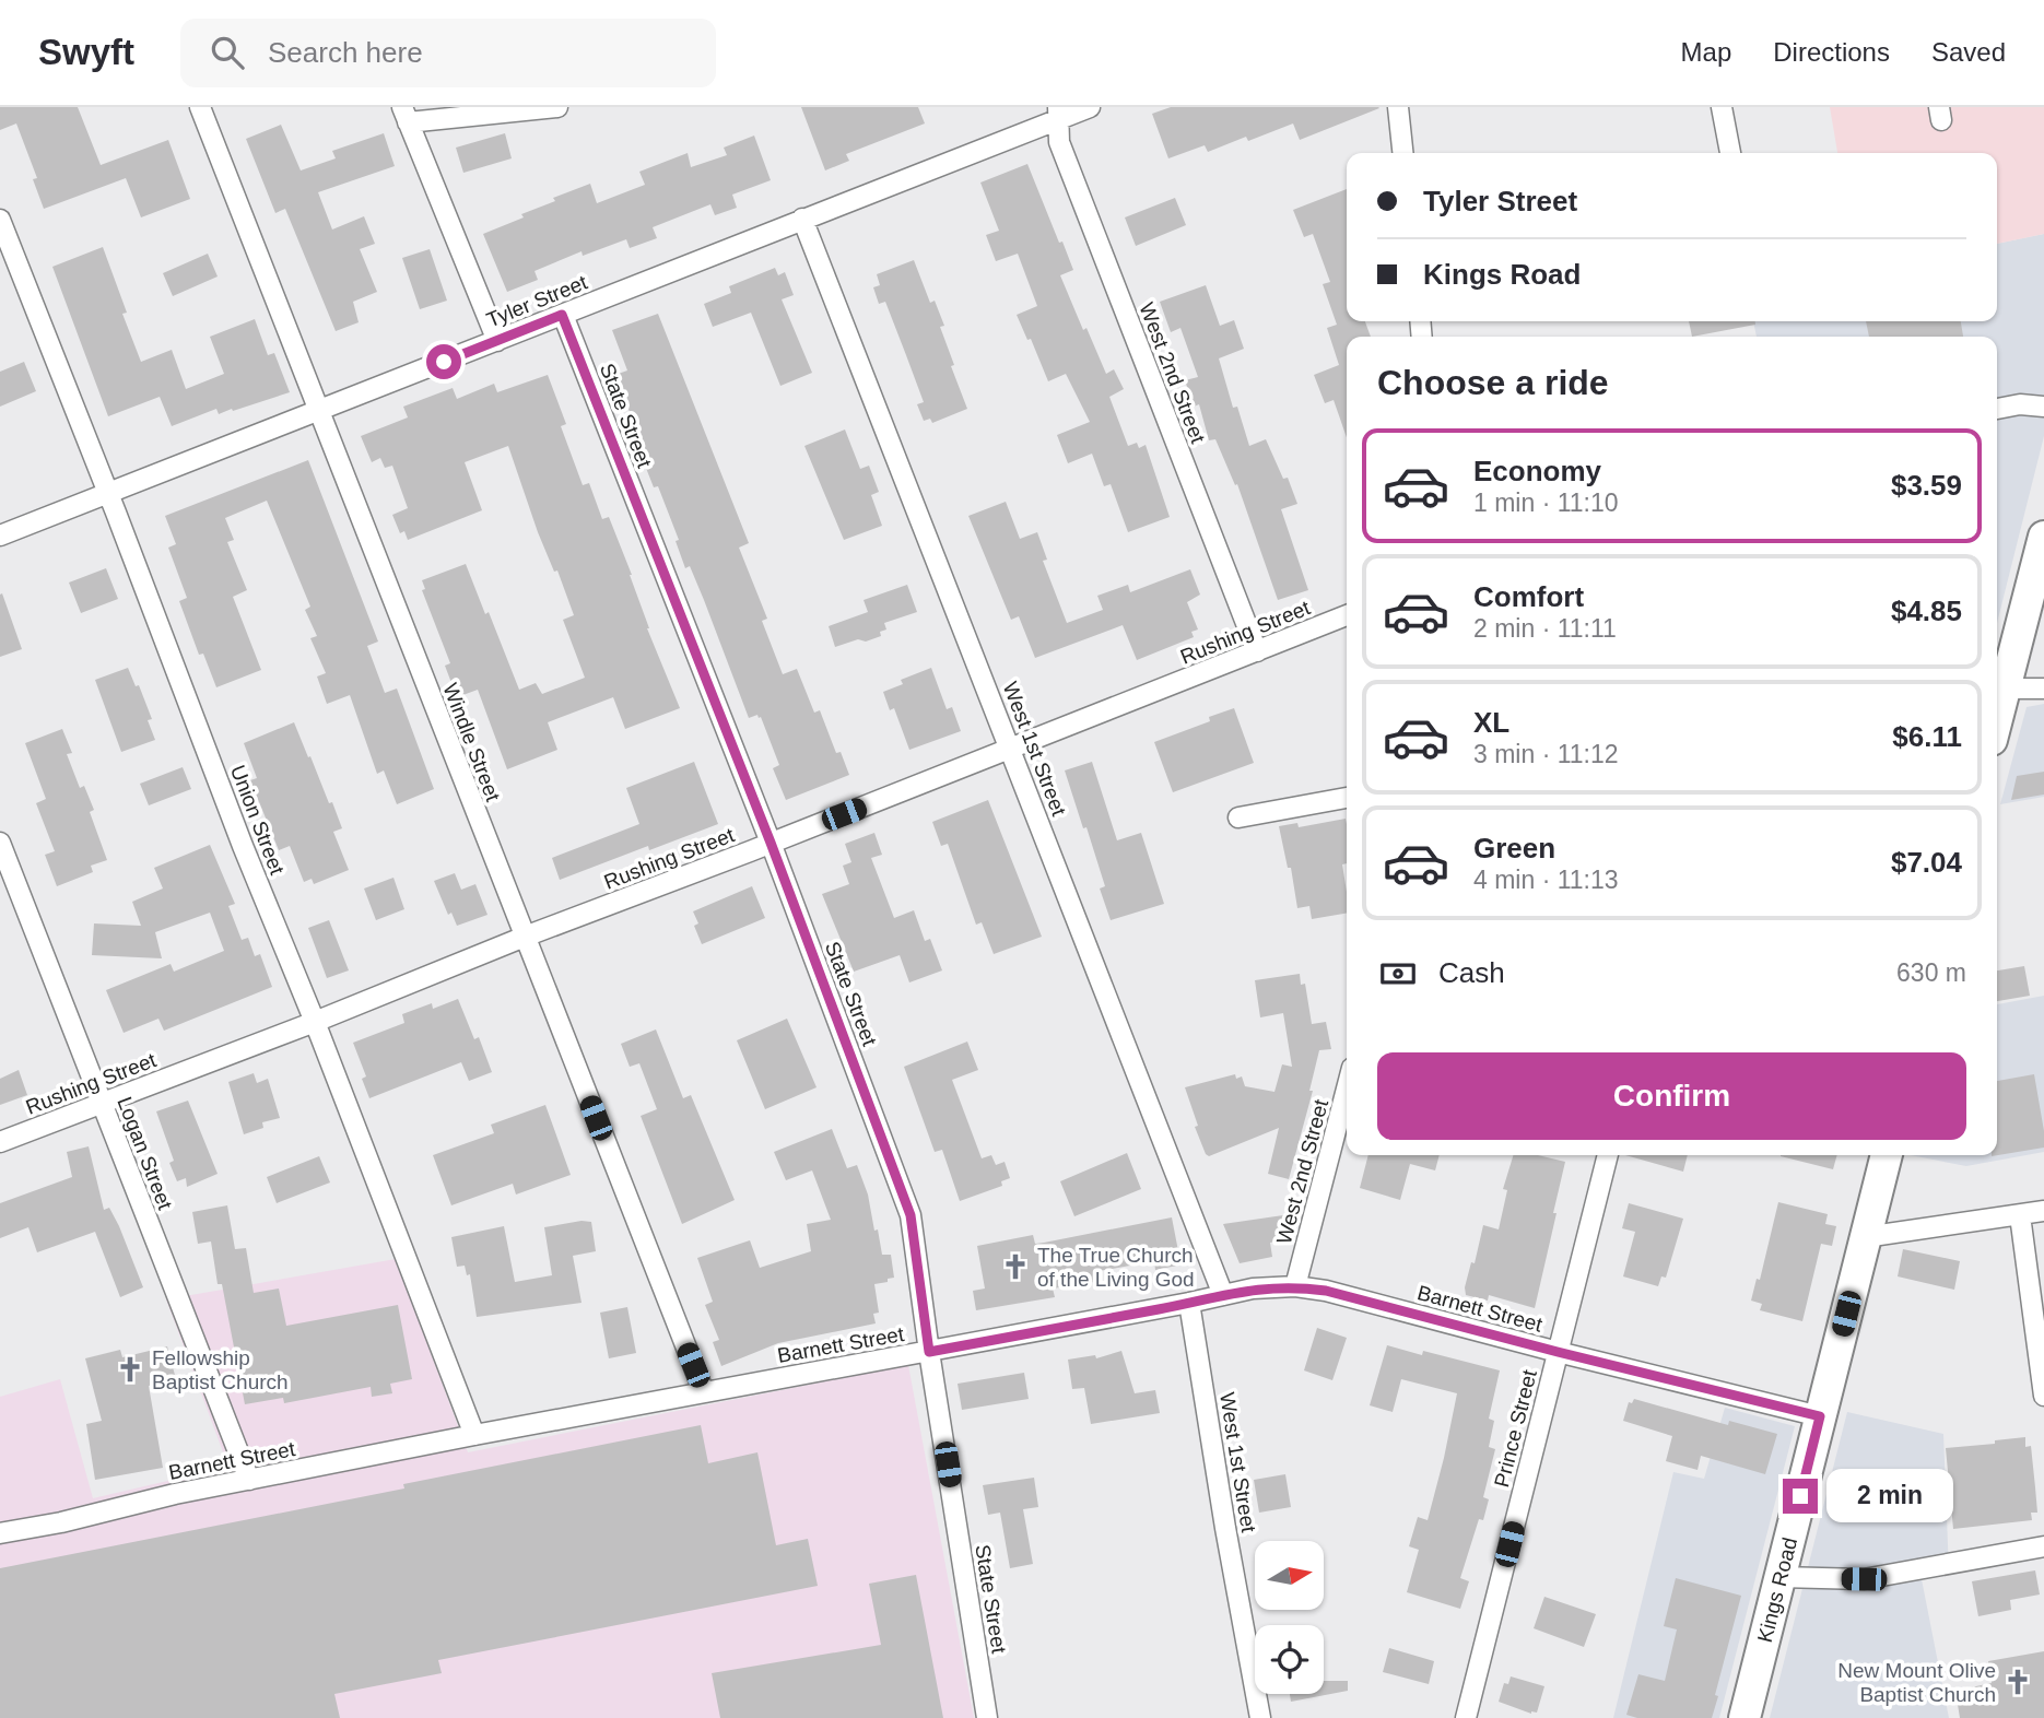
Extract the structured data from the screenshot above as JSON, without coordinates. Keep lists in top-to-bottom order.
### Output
{
  "streets": {
    "main road": ["Kings Road"],
    "street": [
      "Tyler Street",
      "West 2nd Street",
      "State Street",
      "Rushing Street",
      "Windle Street",
      "West 1st Street",
      "Union Street",
      "Logan Street",
      "Barnett Street",
      "Prince Street"
    ]
  },
  "crossings": [
    ["Tyler Street", "West 2nd Street"],
    ["Tyler Street", "State Street"],
    ["Tyler Street", "Windle Street"],
    ["Tyler Street", "West 1st Street"],
    ["Tyler Street", "Union Street"],
    ["West 2nd Street", "Rushing Street"],
    ["West 2nd Street", "Barnett Street"],
    ["State Street", "Rushing Street"],
    ["State Street", "Barnett Street"],
    ["Rushing Street", "Windle Street"],
    ["Rushing Street", "West 1st Street"],
    ["Rushing Street", "Union Street"],
    ["Rushing Street", "Logan Street"],
    ["Windle Street", "Barnett Street"],
    ["West 1st Street", "Barnett Street"],
    ["Union Street", "Barnett Street"],
    ["Logan Street", "Barnett Street"],
    ["Barnett Street", "Prince Street"],
    ["Barnett Street", "Kings Road"]
  ],
  "places": {
    "church": ["The True Church of the Living God", "Fellowship Baptist Church", "New Mount Olive Baptist Church"]
  },
  "north": "right",
  "page": {
    "header": "Swyft",
    "search": "Search here",
    "nav": ["Map", "Directions", "Saved"],
    "banner": ["Tyler Street", "Kings Road"],
    "heading": "Choose a ride",
    "list": [
      {
        "name": "Economy",
        "note": "1 min · 11:10",
        "value": "$3.59"
      },
      {
        "name": "Comfort",
        "note": "2 min · 11:11",
        "value": "$4.85"
      },
      {
        "name": "XL",
        "note": "3 min · 11:12",
        "value": "$6.11"
      },
      {
        "name": "Green",
        "note": "4 min · 11:13",
        "value": "$7.04"
      }
    ],
    "pay": ["Cash", "630 m"],
    "buttons": "Confirm",
    "bubble": "2 min"
  }
}
